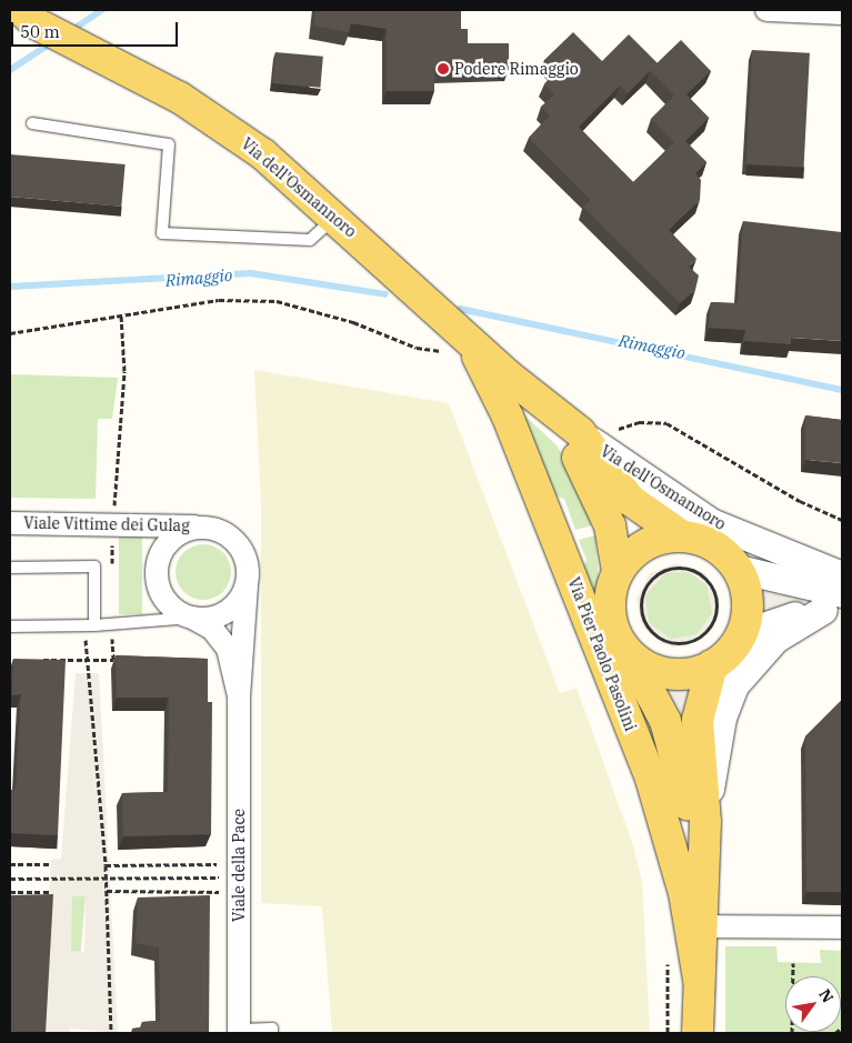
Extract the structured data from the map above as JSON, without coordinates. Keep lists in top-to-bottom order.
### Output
{
  "streets": {
    "main road": ["Via dell'Osmannoro", "Via Pier Paolo Pasolini"],
    "street": ["Viale Vittime dei Gulag", "Viale della Pace"]
  },
  "crossings": [
    ["Via dell'Osmannoro", "Via Pier Paolo Pasolini"],
    ["Viale Vittime dei Gulag", "Viale della Pace"]
  ],
  "water": ["Rimaggio"],
  "places": ["Podere Rimaggio"],
  "scale_bar": "50 m",
  "north": "top right"
}
